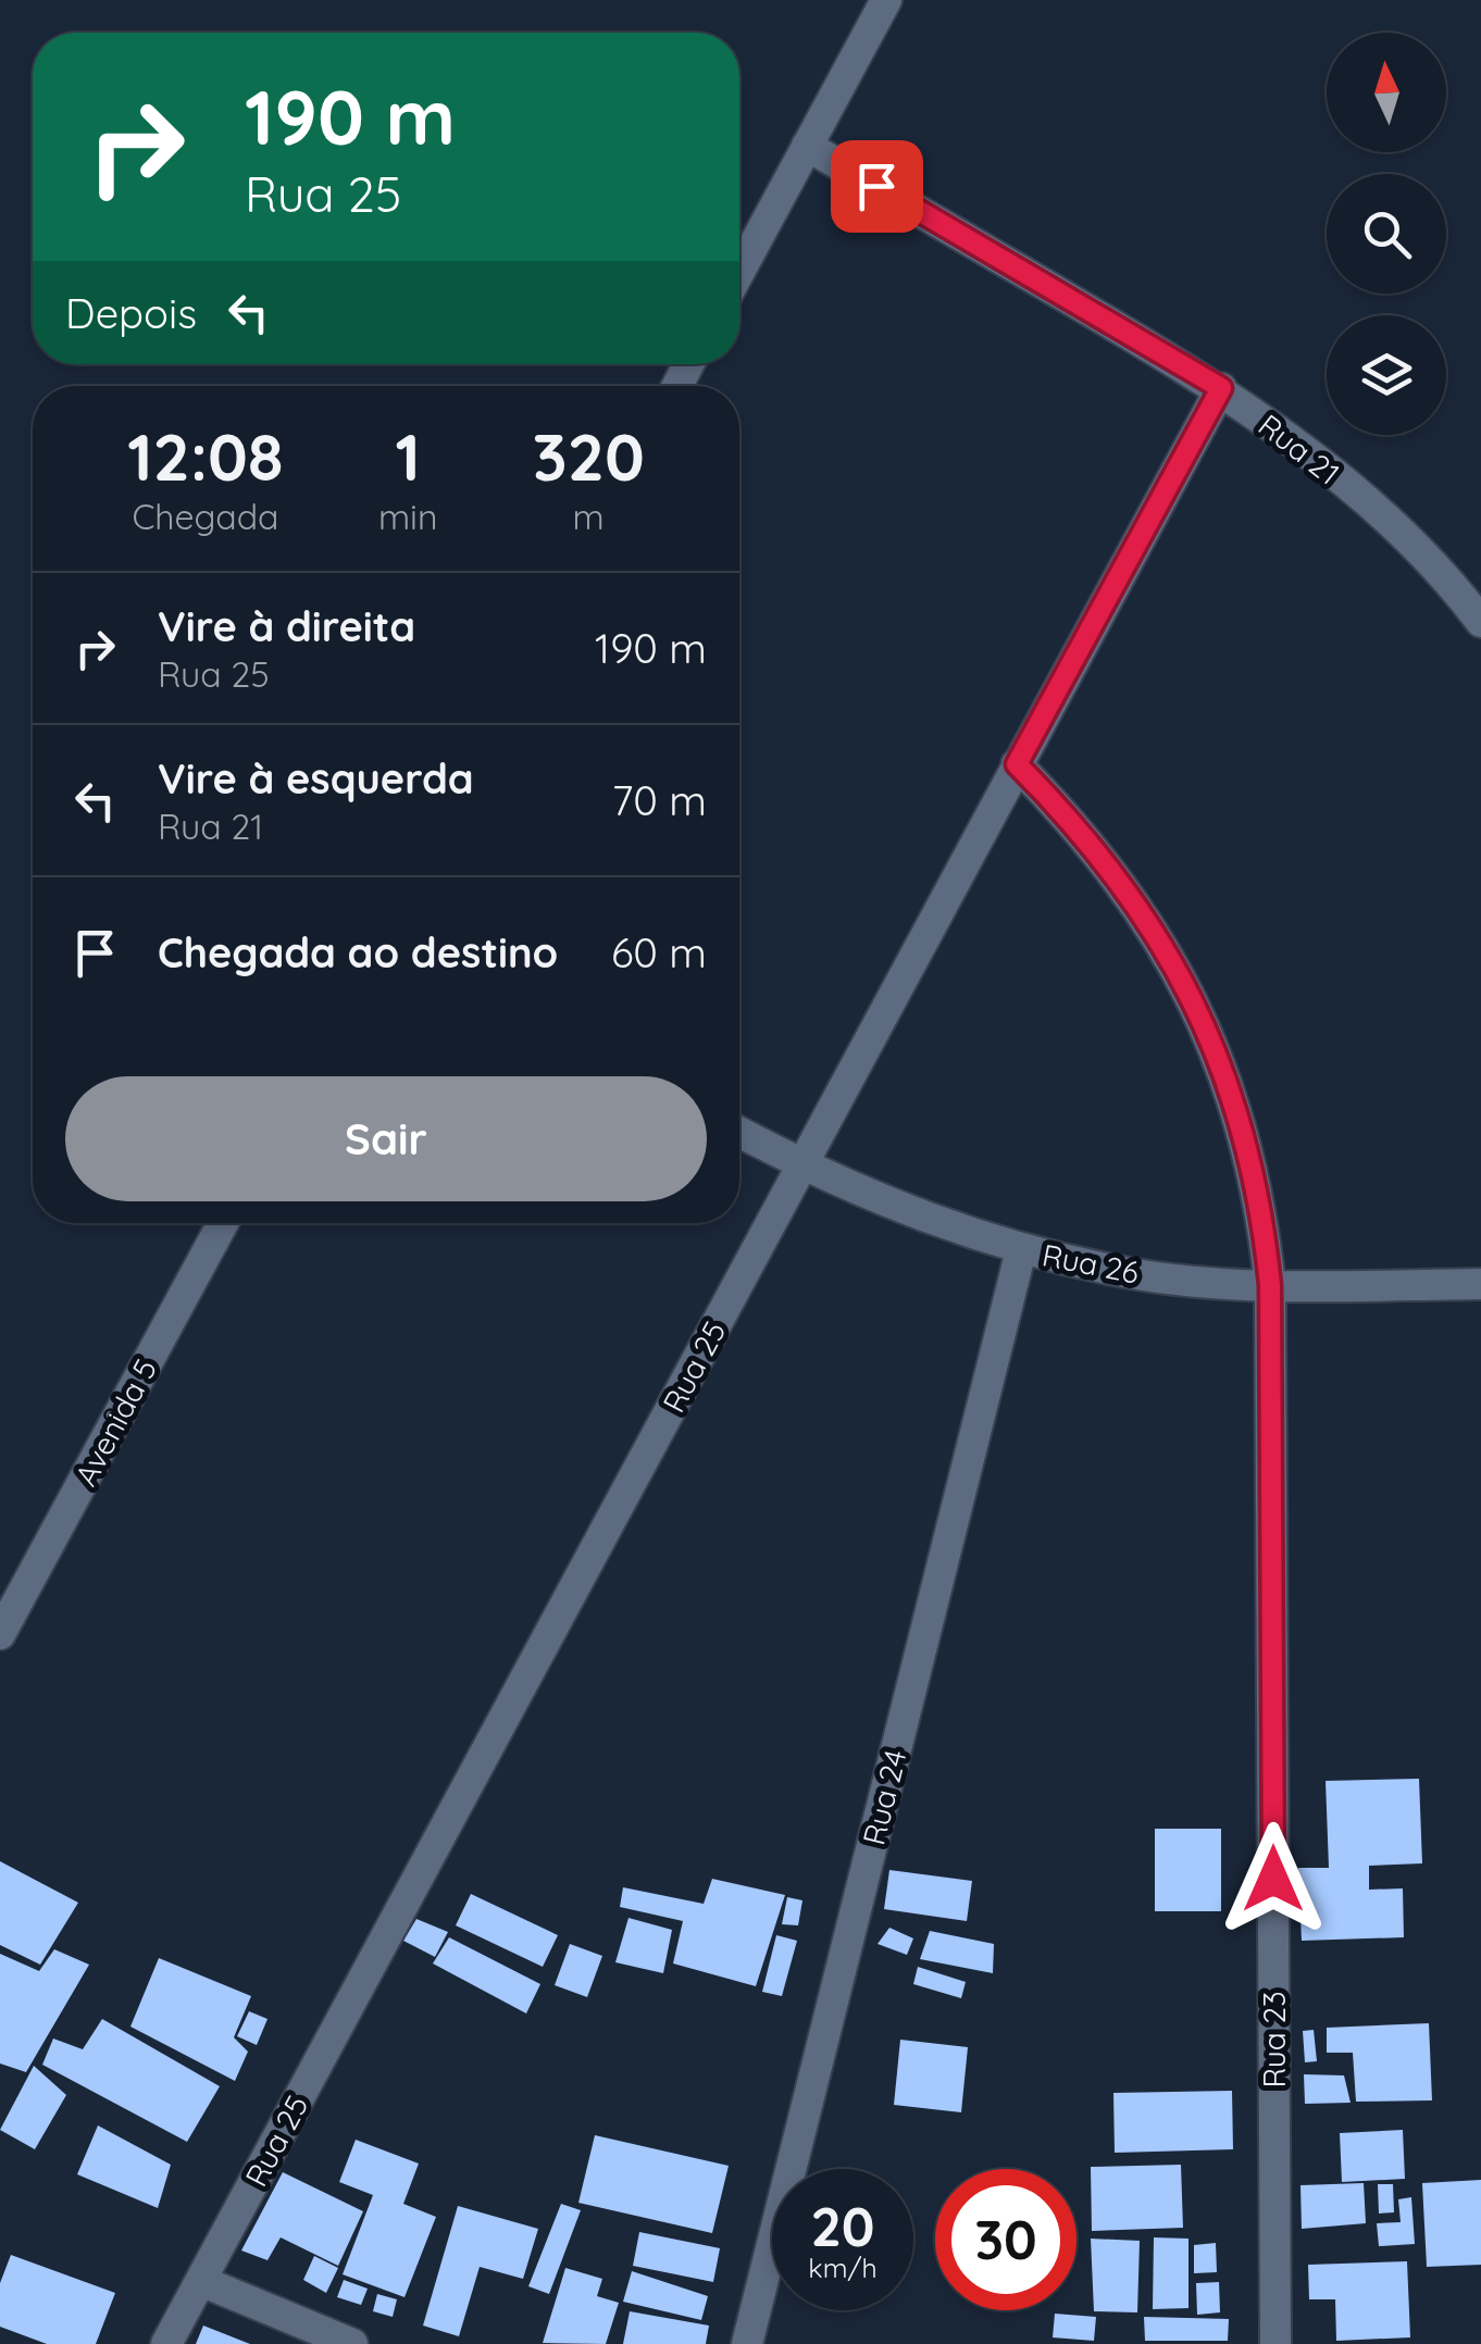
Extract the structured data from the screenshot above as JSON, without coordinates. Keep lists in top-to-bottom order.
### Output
{
  "streets": {
    "street": [
      "Rua 21",
      "Rua 26",
      "Rua 25",
      "Avenida 5",
      "Rua 24",
      "Rua 23"
    ]
  },
  "crossings": [
    ["Rua 21", "Rua 25"],
    ["Rua 26", "Rua 25"],
    ["Rua 26", "Rua 24"],
    ["Rua 26", "Rua 23"],
    ["Rua 25", "Rua 23"]
  ],
  "north": "top",
  "page": {
    "turn": ["190 m", "Rua 25"],
    "then": "Depois",
    "eta": [
      "12:08",
      "Chegada",
      "1",
      "min",
      "320",
      "m"
    ],
    "list": [
      {
        "name": "Vire à direita",
        "note": "Rua 25",
        "value": "190 m"
      },
      {
        "name": "Vire à esquerda",
        "note": "Rua 21",
        "value": "70 m"
      },
      {
        "name": "Chegada ao destino",
        "value": "60 m"
      }
    ],
    "buttons": "Sair",
    "speed": "20 km/h",
    "limit": "30"
  }
}
